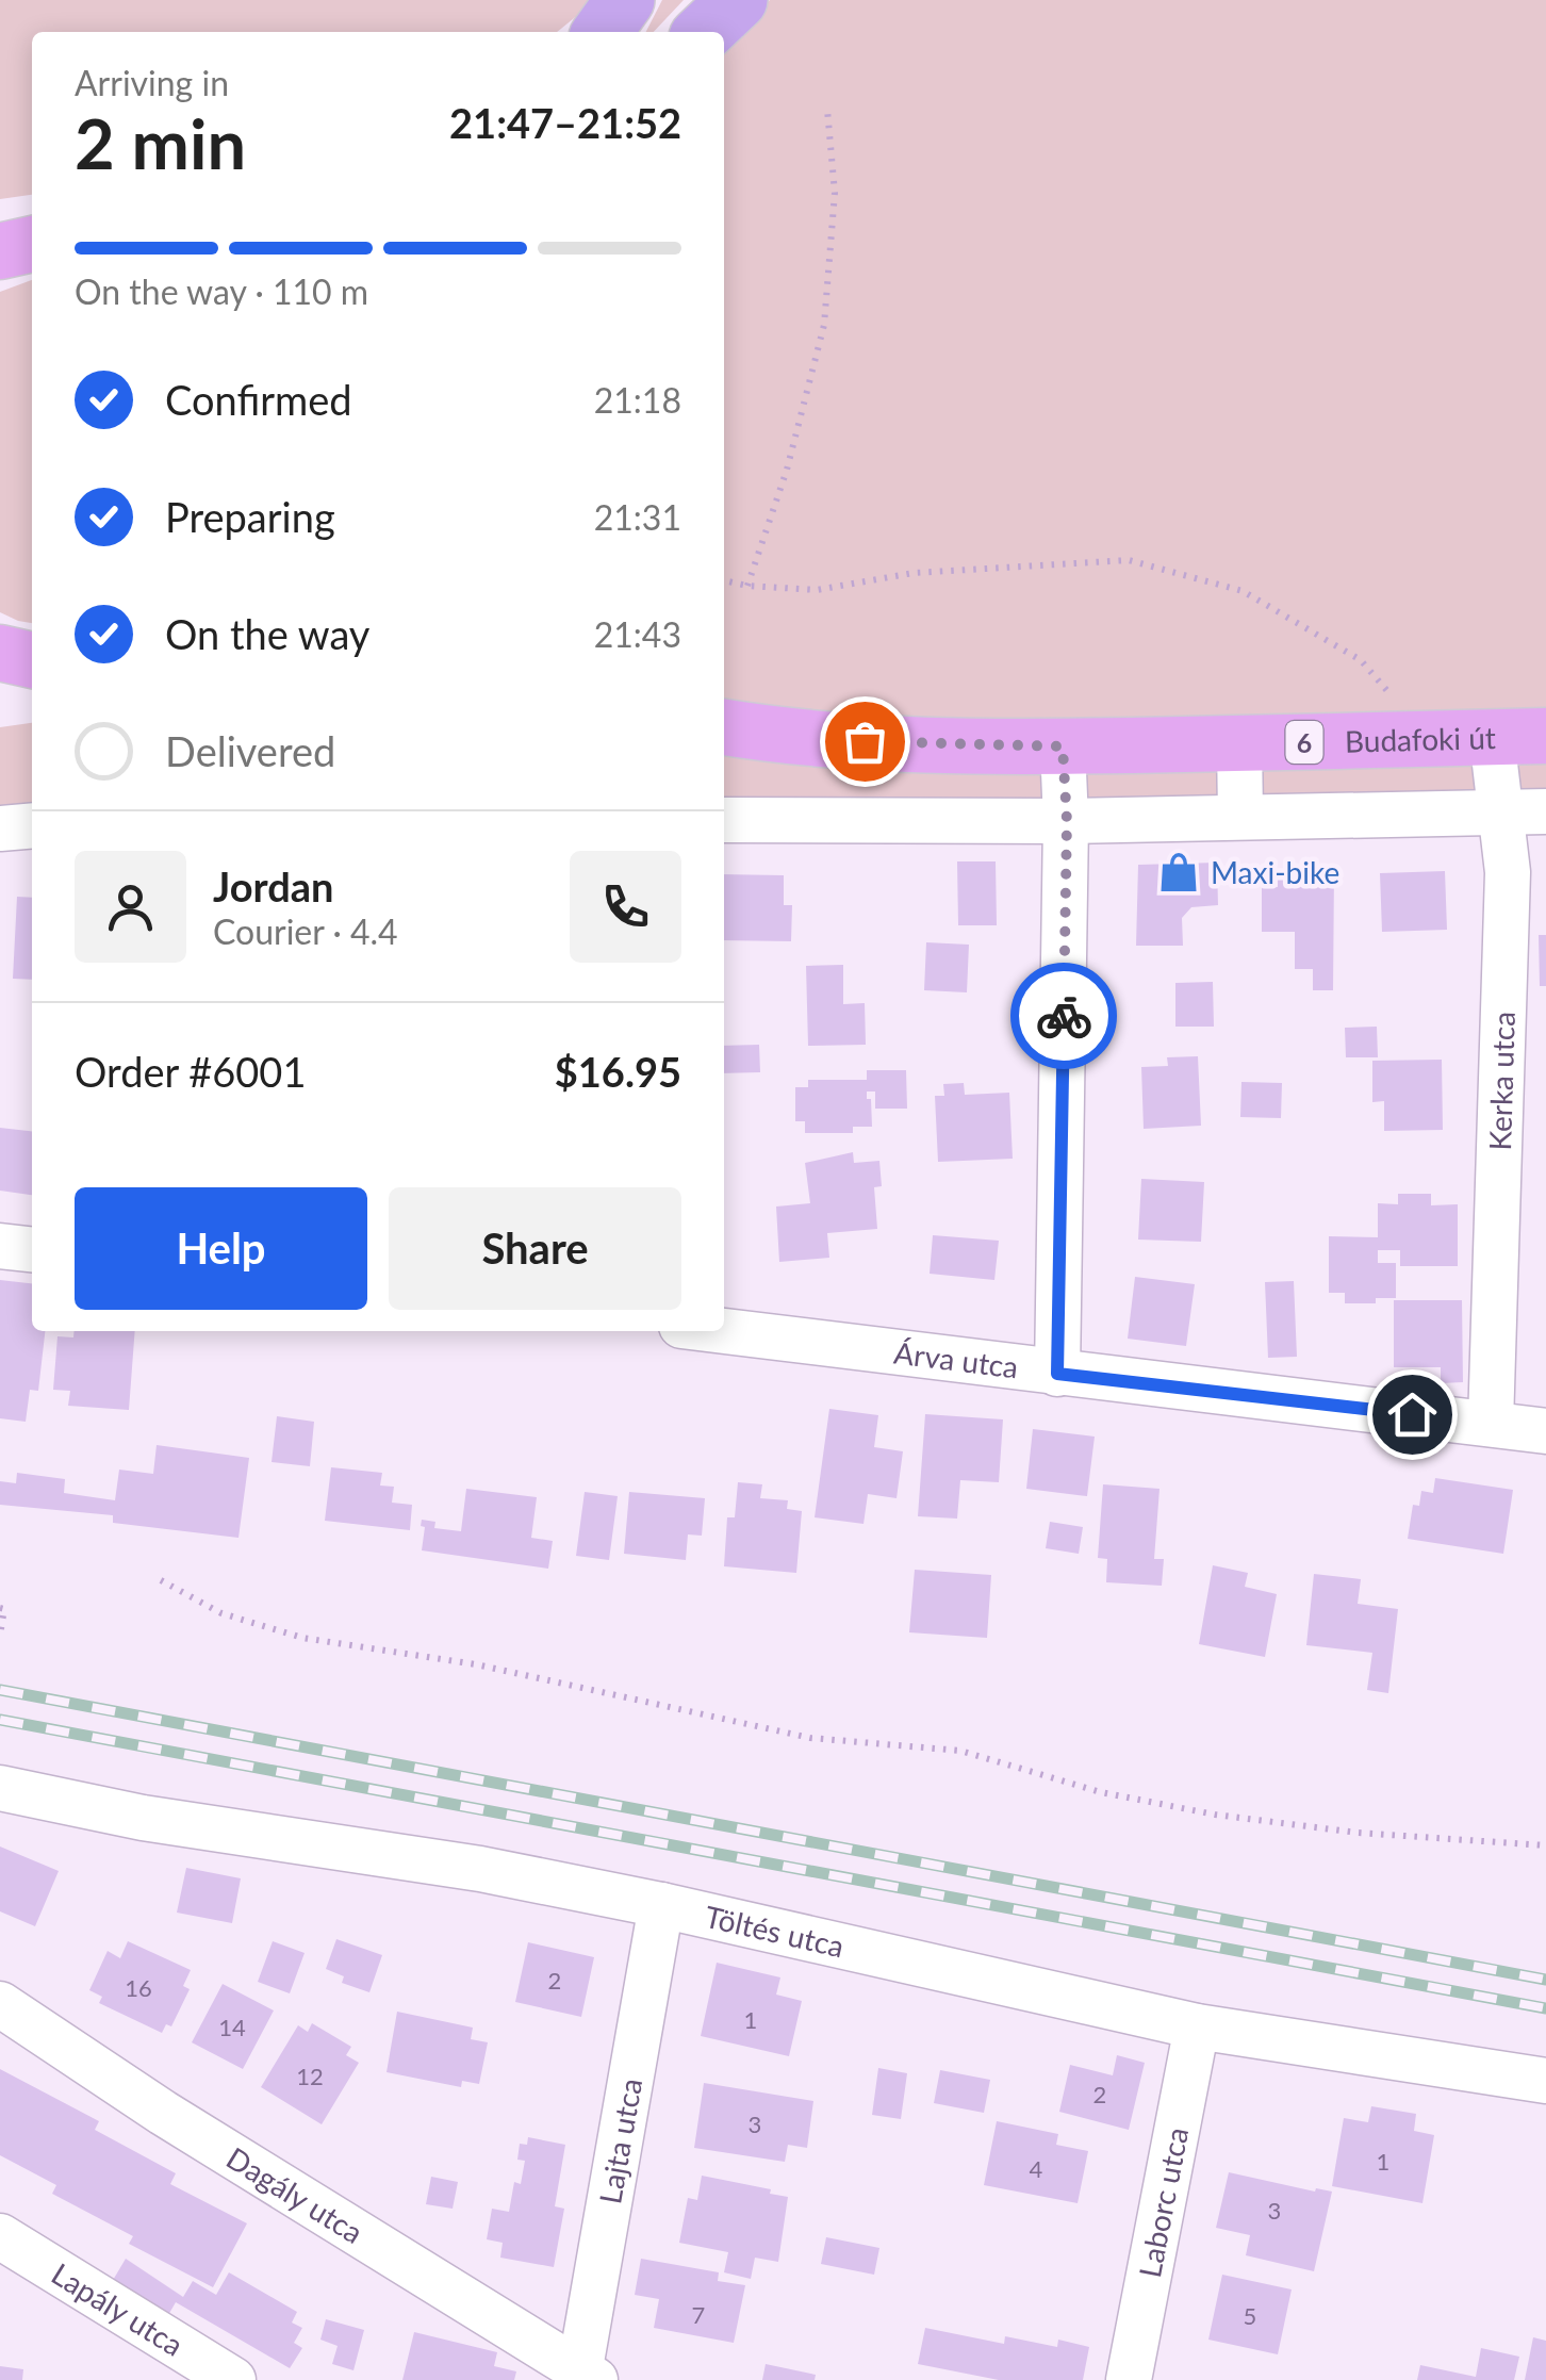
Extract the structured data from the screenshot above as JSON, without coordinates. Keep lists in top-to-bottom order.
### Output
{
  "streets": {
    "main road": ["Budafoki út", "6"],
    "street": [
      "Kerka utca",
      "Árva utca",
      "Töltés utca",
      "Lajta utca",
      "Dagály utca",
      "Laborc utca",
      "Lapály utca"
    ]
  },
  "crossings": [
    ["Budafoki út", "Kerka utca"],
    ["Kerka utca", "Árva utca"],
    ["Töltés utca", "Lajta utca"],
    ["Töltés utca", "Laborc utca"],
    ["Lajta utca", "Dagály utca"]
  ],
  "places": {
    "shop": ["Maxi-bike"]
  },
  "house_numbers": [
    "2",
    "16",
    "1",
    "14",
    "12",
    "2",
    "3",
    "1",
    "4",
    "3",
    "7",
    "5"
  ],
  "page": {
    "heading": ["2 min", "Arriving in", "21:47–21:52"],
    "panel": [
      "Jordan",
      "Courier · 4.4",
      "Order #6001",
      "$16.95"
    ],
    "bar": "On the way · 110 m",
    "list": [
      ["Confirmed", "21:18"],
      ["Preparing", "21:31"],
      ["On the way", "21:43"],
      "Delivered"
    ],
    "buttons": ["Help", "Share"]
  }
}
